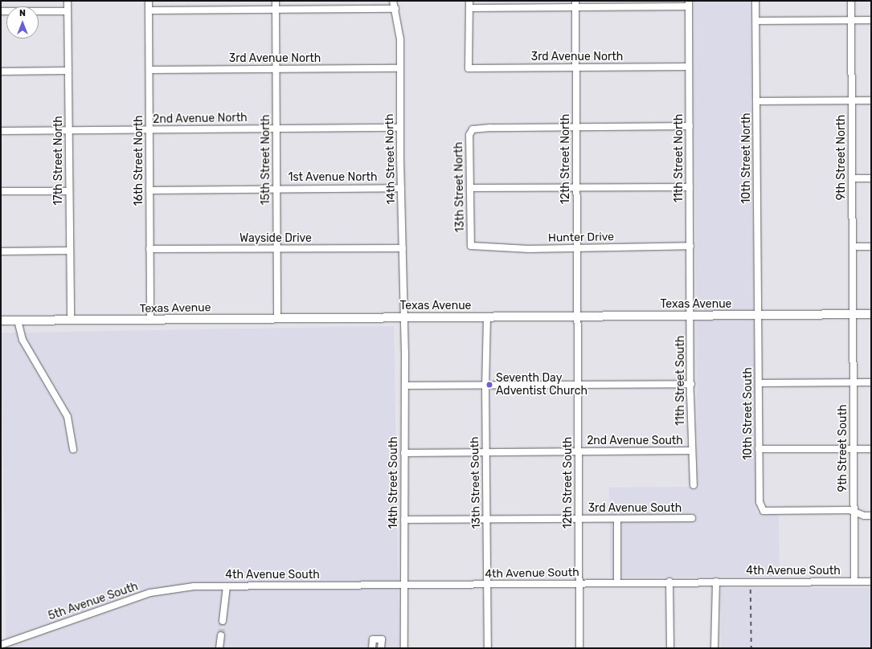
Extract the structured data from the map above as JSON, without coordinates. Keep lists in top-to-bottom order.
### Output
{
  "streets": {
    "main road": ["Texas Avenue"],
    "street": [
      "3rd Avenue North",
      "2nd Avenue North",
      "9th Street North",
      "11th Street North",
      "10th Street North",
      "14th Street North",
      "12th Street North",
      "15th Street North",
      "17th Street North",
      "16th Street North",
      "1st Avenue North",
      "13th Street North",
      "Hunter Drive",
      "Wayside Drive",
      "11th Street South",
      "10th Street South",
      "2nd Avenue South",
      "9th Street South",
      "14th Street South",
      "13th Street South",
      "12th Street South",
      "3rd Avenue South",
      "4th Avenue South",
      "5th Avenue South"
    ]
  },
  "crossings": [
    ["3rd Avenue North", "11th Street North"],
    ["3rd Avenue North", "14th Street North"],
    ["3rd Avenue North", "12th Street North"],
    ["3rd Avenue North", "15th Street North"],
    ["3rd Avenue North", "16th Street North"],
    ["2nd Avenue North", "14th Street North"],
    ["2nd Avenue North", "15th Street North"],
    ["2nd Avenue North", "17th Street North"],
    ["2nd Avenue North", "16th Street North"],
    ["9th Street North", "Texas Avenue"],
    ["9th Street North", "9th Street South"],
    ["11th Street North", "Hunter Drive"],
    ["11th Street North", "Texas Avenue"],
    ["11th Street North", "11th Street South"],
    ["10th Street North", "Texas Avenue"],
    ["10th Street North", "10th Street South"],
    ["14th Street North", "1st Avenue North"],
    ["14th Street North", "Wayside Drive"],
    ["14th Street North", "Texas Avenue"],
    ["14th Street North", "14th Street South"],
    ["12th Street North", "13th Street North"],
    ["12th Street North", "Hunter Drive"],
    ["12th Street North", "Texas Avenue"],
    ["12th Street North", "12th Street South"],
    ["15th Street North", "1st Avenue North"],
    ["15th Street North", "Wayside Drive"],
    ["15th Street North", "Texas Avenue"],
    ["17th Street North", "Texas Avenue"],
    ["16th Street North", "1st Avenue North"],
    ["16th Street North", "Wayside Drive"],
    ["16th Street North", "Texas Avenue"],
    ["13th Street North", "Hunter Drive"],
    ["Texas Avenue", "11th Street South"],
    ["Texas Avenue", "10th Street South"],
    ["Texas Avenue", "9th Street South"],
    ["Texas Avenue", "14th Street South"],
    ["Texas Avenue", "13th Street South"],
    ["Texas Avenue", "12th Street South"],
    ["11th Street South", "2nd Avenue South"],
    ["10th Street South", "9th Street South"],
    ["2nd Avenue South", "14th Street South"],
    ["2nd Avenue South", "13th Street South"],
    ["2nd Avenue South", "12th Street South"],
    ["9th Street South", "4th Avenue South"],
    ["14th Street South", "3rd Avenue South"],
    ["14th Street South", "4th Avenue South"],
    ["13th Street South", "3rd Avenue South"],
    ["13th Street South", "4th Avenue South"],
    ["12th Street South", "3rd Avenue South"],
    ["12th Street South", "4th Avenue South"],
    ["4th Avenue South", "5th Avenue South"]
  ],
  "places": ["Seventh Day Adventist Church"],
  "north": "top"
}
